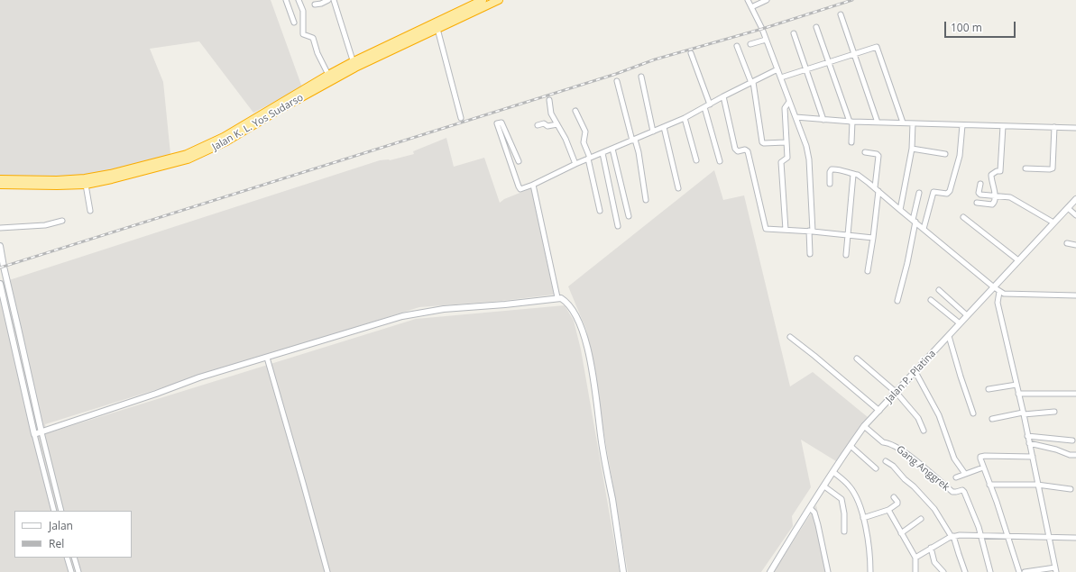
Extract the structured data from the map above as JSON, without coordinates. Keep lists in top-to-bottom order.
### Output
{
  "streets": {
    "highway": ["Jalan K. L. Yos Sudarso"],
    "street": ["Jalan P. Platina", "Gang Anggrek"]
  },
  "crossings": [
    ["Jalan P. Platina", "Gang Anggrek"]
  ],
  "legend": ["Jalan", "Rel"],
  "scale_bar": "100 m"
}
